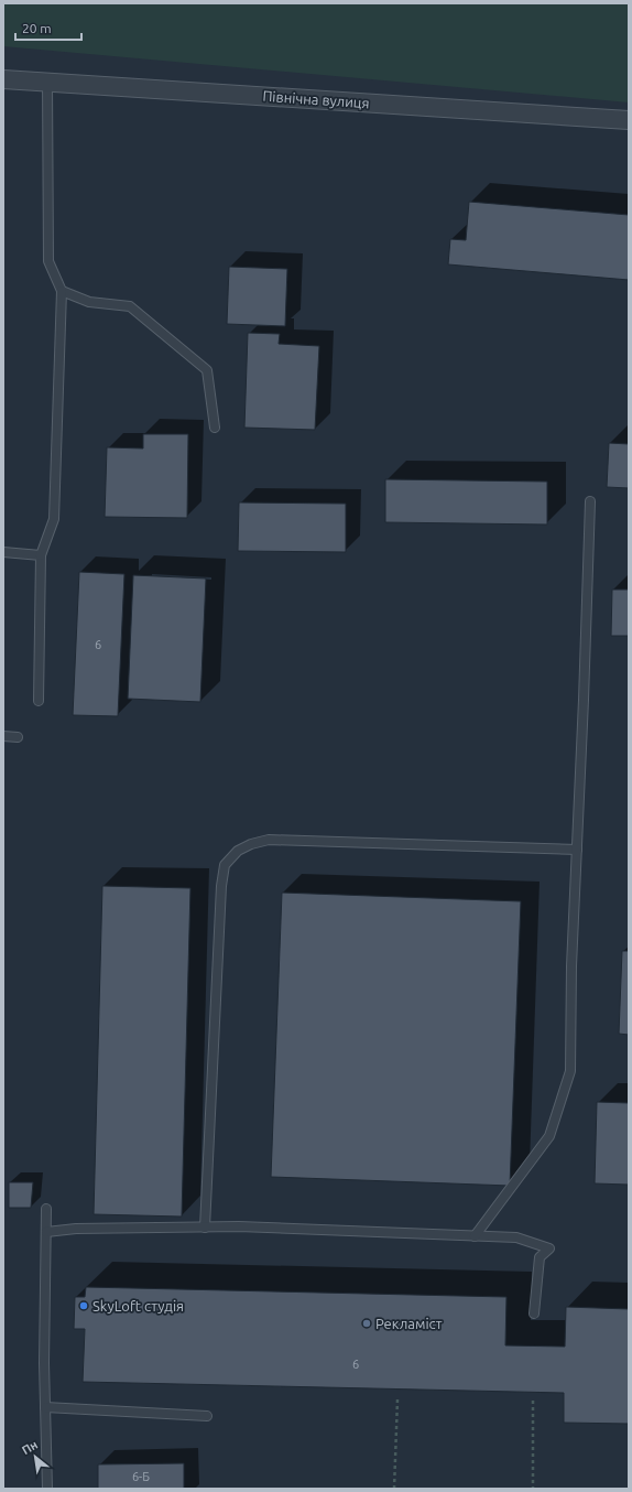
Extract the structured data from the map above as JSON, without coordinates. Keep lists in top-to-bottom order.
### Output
{
  "streets": {
    "street": ["Північна вулиця"]
  },
  "places": ["SkyLoft студія", "Рекламіст"],
  "house_numbers": ["6", "6", "6-Б"],
  "scale_bar": "20 m",
  "north": "top left"
}
